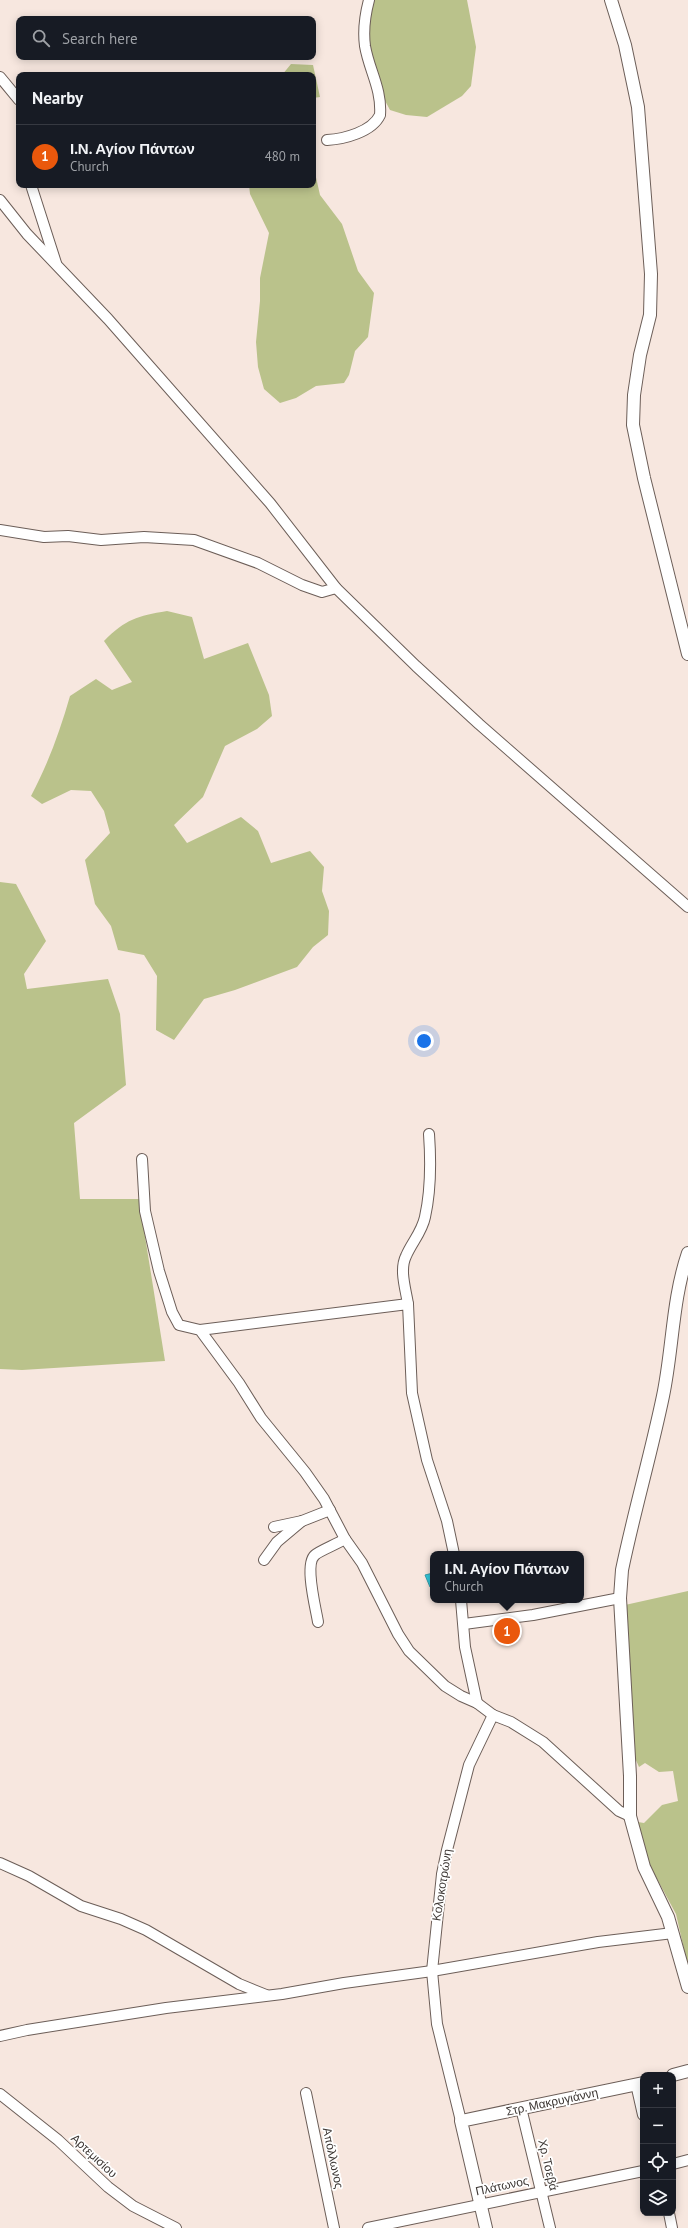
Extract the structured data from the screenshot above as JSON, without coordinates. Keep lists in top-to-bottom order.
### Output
{
  "streets": {
    "street": [
      "Κολοκοτρώνη",
      "Στρ. Μακρυγιάννη",
      "Αρτεμισίου",
      "Απόλλωνος",
      "Χρ. Τσεβά",
      "Πλάτωνος"
    ]
  },
  "crossings": [
    ["Κολοκοτρώνη", "Στρ. Μακρυγιάννη"],
    ["Κολοκοτρώνη", "Πλάτωνος"],
    ["Στρ. Μακρυγιάννη", "Χρ. Τσεβά"],
    ["Χρ. Τσεβά", "Πλάτωνος"]
  ],
  "page": {
    "search": "Search here",
    "heading": "Nearby",
    "list": [
      {
        "mark": "1",
        "name": "Ι.Ν. Αγίον Πάντων",
        "note": "Church",
        "value": "480 m"
      }
    ],
    "popup": ["Ι.Ν. Αγίον Πάντων", "Church"],
    "pins": "1",
    "map_buttons": ["+", "−"]
  }
}
